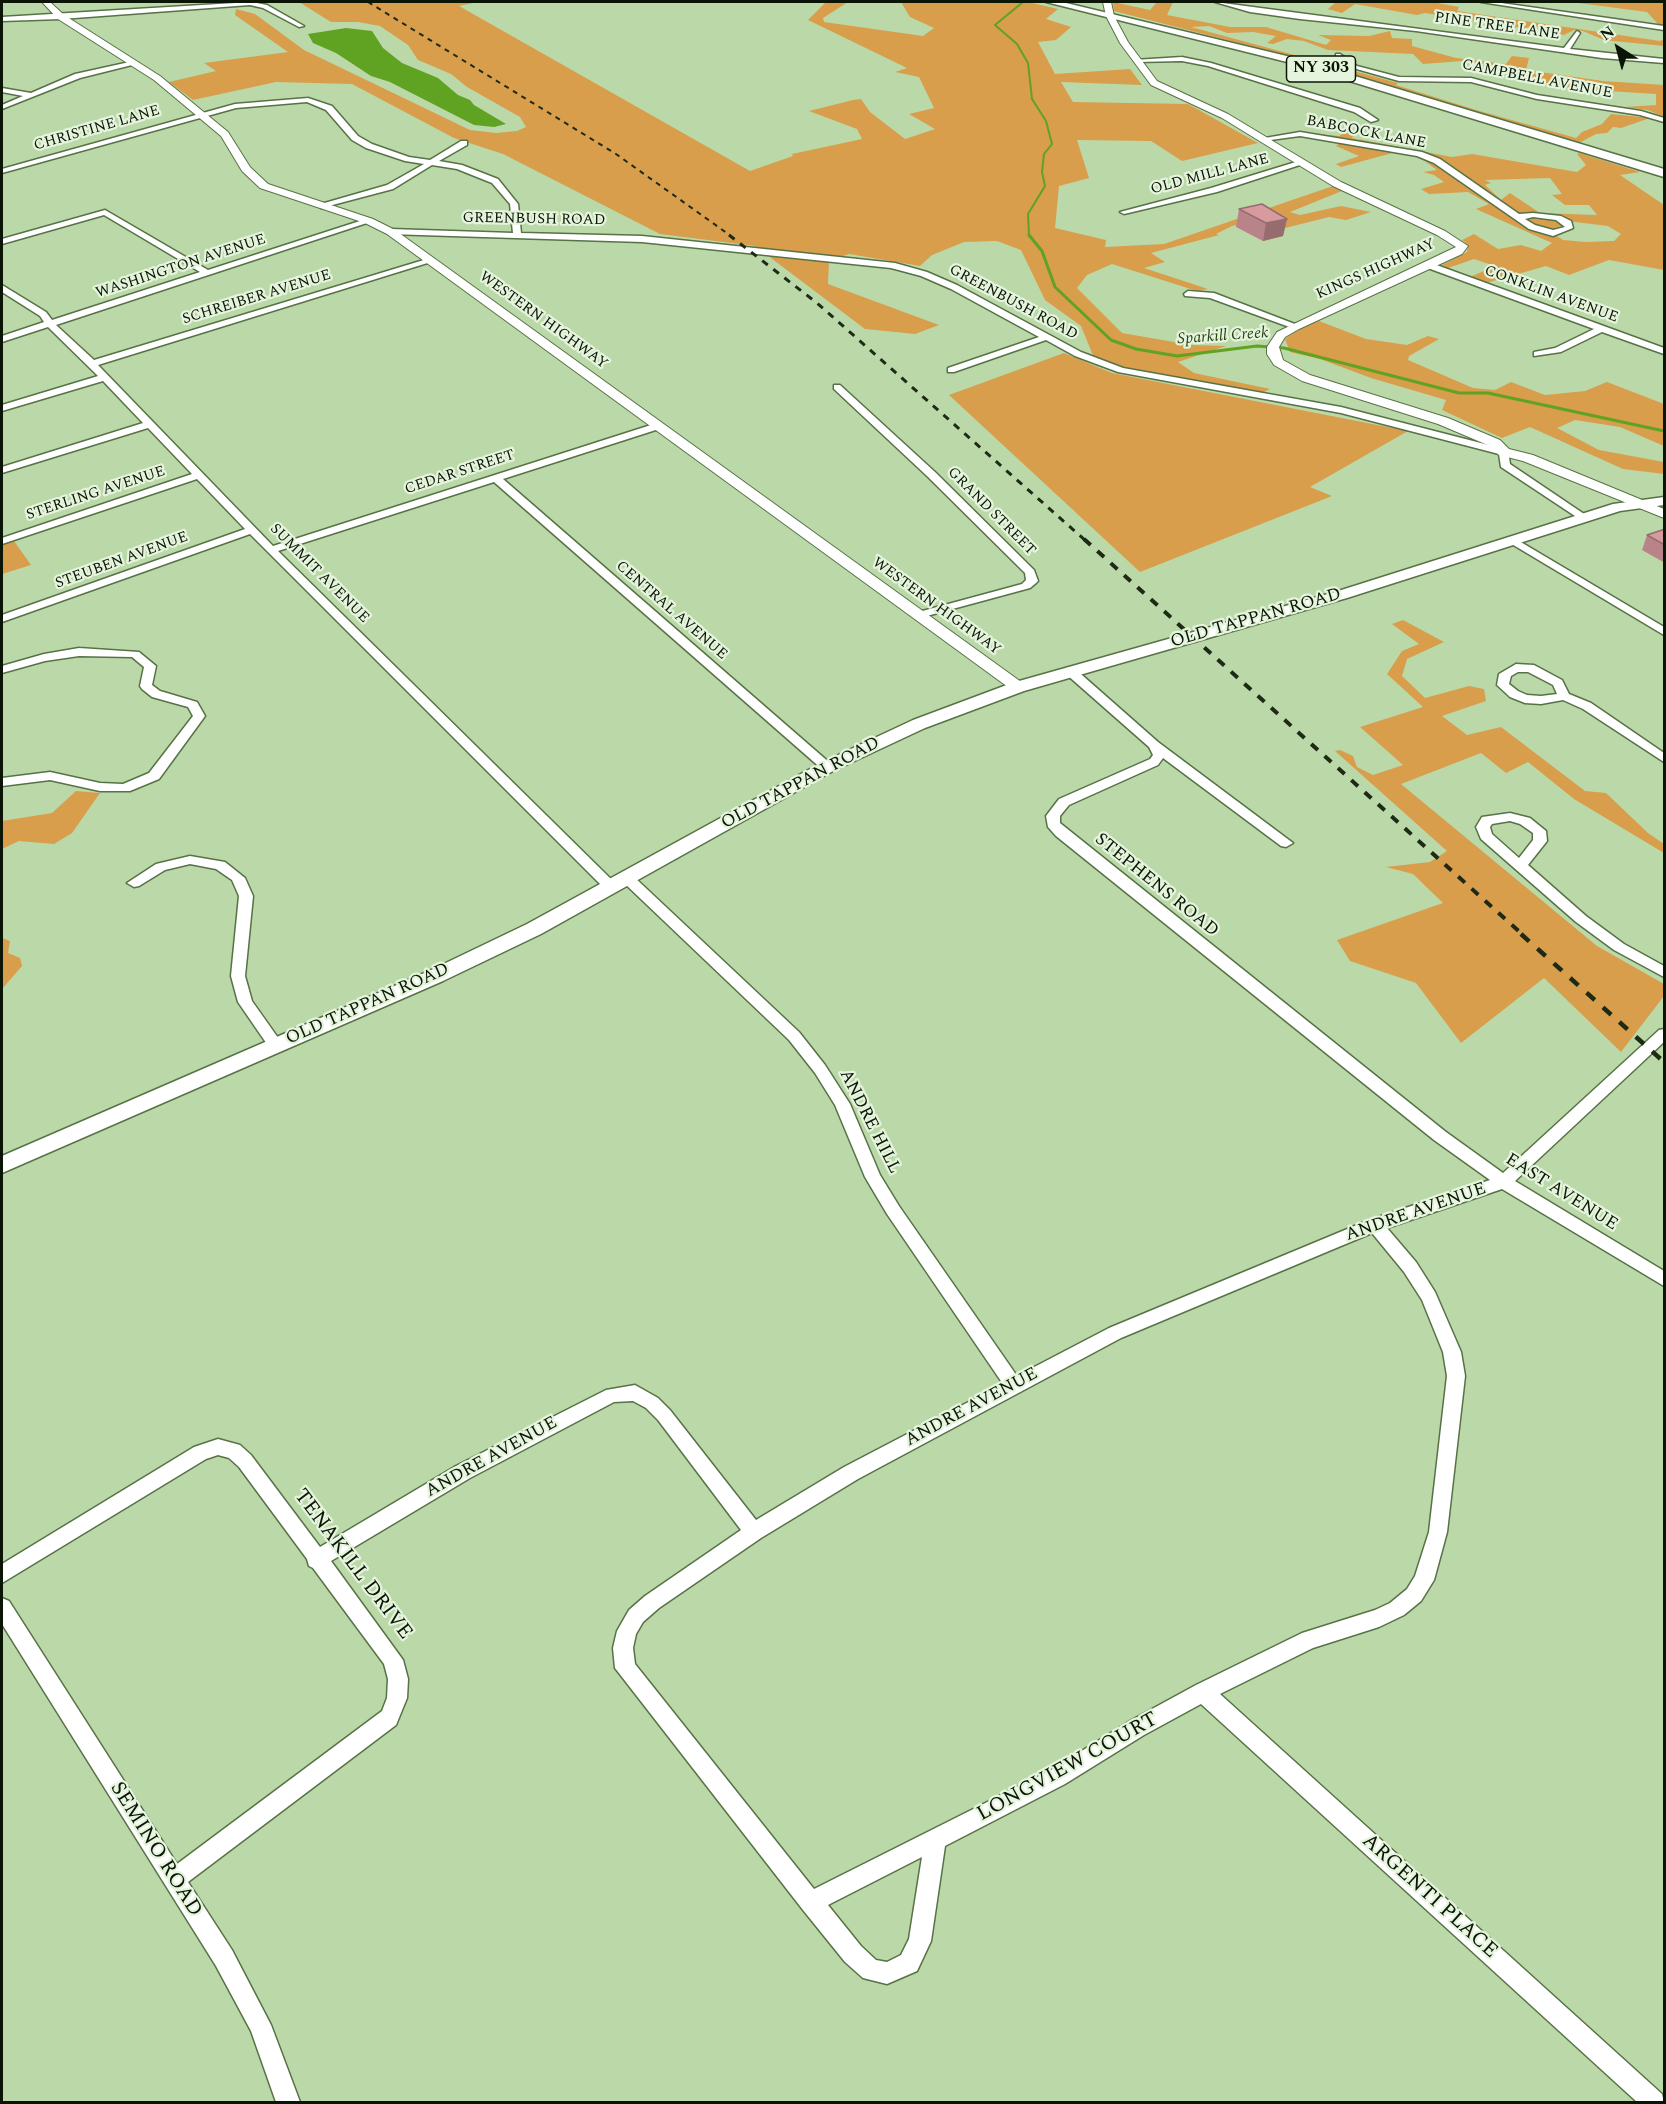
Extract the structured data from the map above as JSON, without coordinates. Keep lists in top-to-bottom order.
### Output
{
  "streets": {
    "main road": ["NY 303", "OLD TAPPAN ROAD"],
    "street": [
      "PINE TREE LANE",
      "CAMPBELL AVENUE",
      "CHRISTINE LANE",
      "BABCOCK LANE",
      "OLD MILL LANE",
      "GREENBUSH ROAD",
      "WASHINGTON AVENUE",
      "KINGS HIGHWAY",
      "CONKLIN AVENUE",
      "SCHREIBER AVENUE",
      "WESTERN HIGHWAY",
      "CEDAR STREET",
      "STERLING AVENUE",
      "GRAND STREET",
      "STEUBEN AVENUE",
      "SUMMIT AVENUE",
      "CENTRAL AVENUE",
      "STEPHENS ROAD",
      "ANDRE HILL",
      "EAST AVENUE",
      "ANDRE AVENUE",
      "TENAKILL DRIVE",
      "LONGVIEW COURT",
      "SEMINO ROAD",
      "ARGENTI PLACE"
    ]
  },
  "crossings": [
    ["NY 303", "KINGS HIGHWAY"],
    ["CHRISTINE LANE", "GREENBUSH ROAD"],
    ["CHRISTINE LANE", "WESTERN HIGHWAY"],
    ["BABCOCK LANE", "KINGS HIGHWAY"],
    ["OLD MILL LANE", "KINGS HIGHWAY"],
    ["GREENBUSH ROAD", "KINGS HIGHWAY"],
    ["GREENBUSH ROAD", "WESTERN HIGHWAY"],
    ["WASHINGTON AVENUE", "WESTERN HIGHWAY"],
    ["WASHINGTON AVENUE", "SUMMIT AVENUE"],
    ["KINGS HIGHWAY", "CONKLIN AVENUE"],
    ["KINGS HIGHWAY", "OLD TAPPAN ROAD"],
    ["SCHREIBER AVENUE", "WESTERN HIGHWAY"],
    ["SCHREIBER AVENUE", "SUMMIT AVENUE"],
    ["WESTERN HIGHWAY", "CEDAR STREET"],
    ["WESTERN HIGHWAY", "GRAND STREET"],
    ["WESTERN HIGHWAY", "OLD TAPPAN ROAD"],
    ["CEDAR STREET", "SUMMIT AVENUE"],
    ["CEDAR STREET", "CENTRAL AVENUE"],
    ["STERLING AVENUE", "SUMMIT AVENUE"],
    ["STEUBEN AVENUE", "SUMMIT AVENUE"],
    ["SUMMIT AVENUE", "OLD TAPPAN ROAD"],
    ["SUMMIT AVENUE", "ANDRE HILL"],
    ["CENTRAL AVENUE", "OLD TAPPAN ROAD"],
    ["OLD TAPPAN ROAD", "ANDRE HILL"],
    ["STEPHENS ROAD", "EAST AVENUE"],
    ["ANDRE HILL", "ANDRE AVENUE"],
    ["EAST AVENUE", "ANDRE AVENUE"],
    ["ANDRE AVENUE", "TENAKILL DRIVE"],
    ["ANDRE AVENUE", "LONGVIEW COURT"],
    ["TENAKILL DRIVE", "SEMINO ROAD"],
    ["LONGVIEW COURT", "ARGENTI PLACE"]
  ],
  "water": ["Sparkill Creek"],
  "north": "top left"
}
